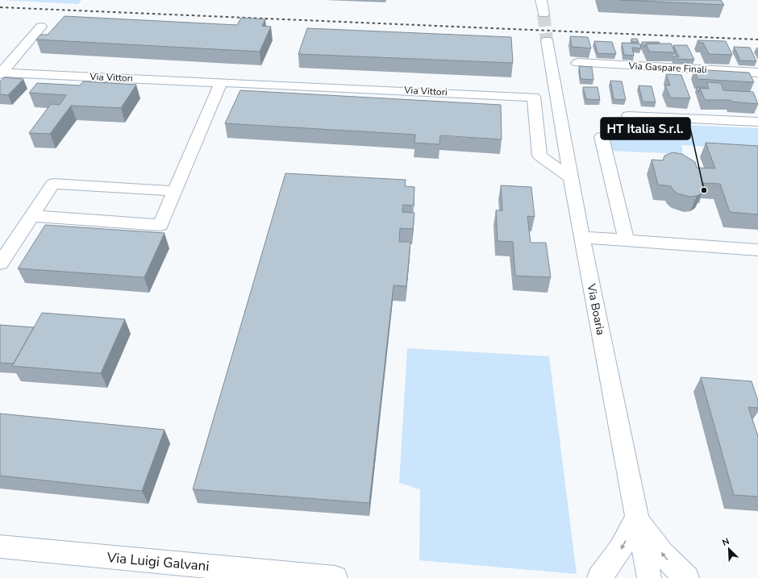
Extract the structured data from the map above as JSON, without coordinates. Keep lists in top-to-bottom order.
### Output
{
  "streets": {
    "street": [
      "Via Gaspare Finali",
      "Via Vittori",
      "Via Boaria",
      "Via Luigi Galvani"
    ]
  },
  "crossings": [
    ["Via Vittori", "Via Boaria"]
  ],
  "places": ["HT Italia S.r.l."],
  "north": "top left"
}
